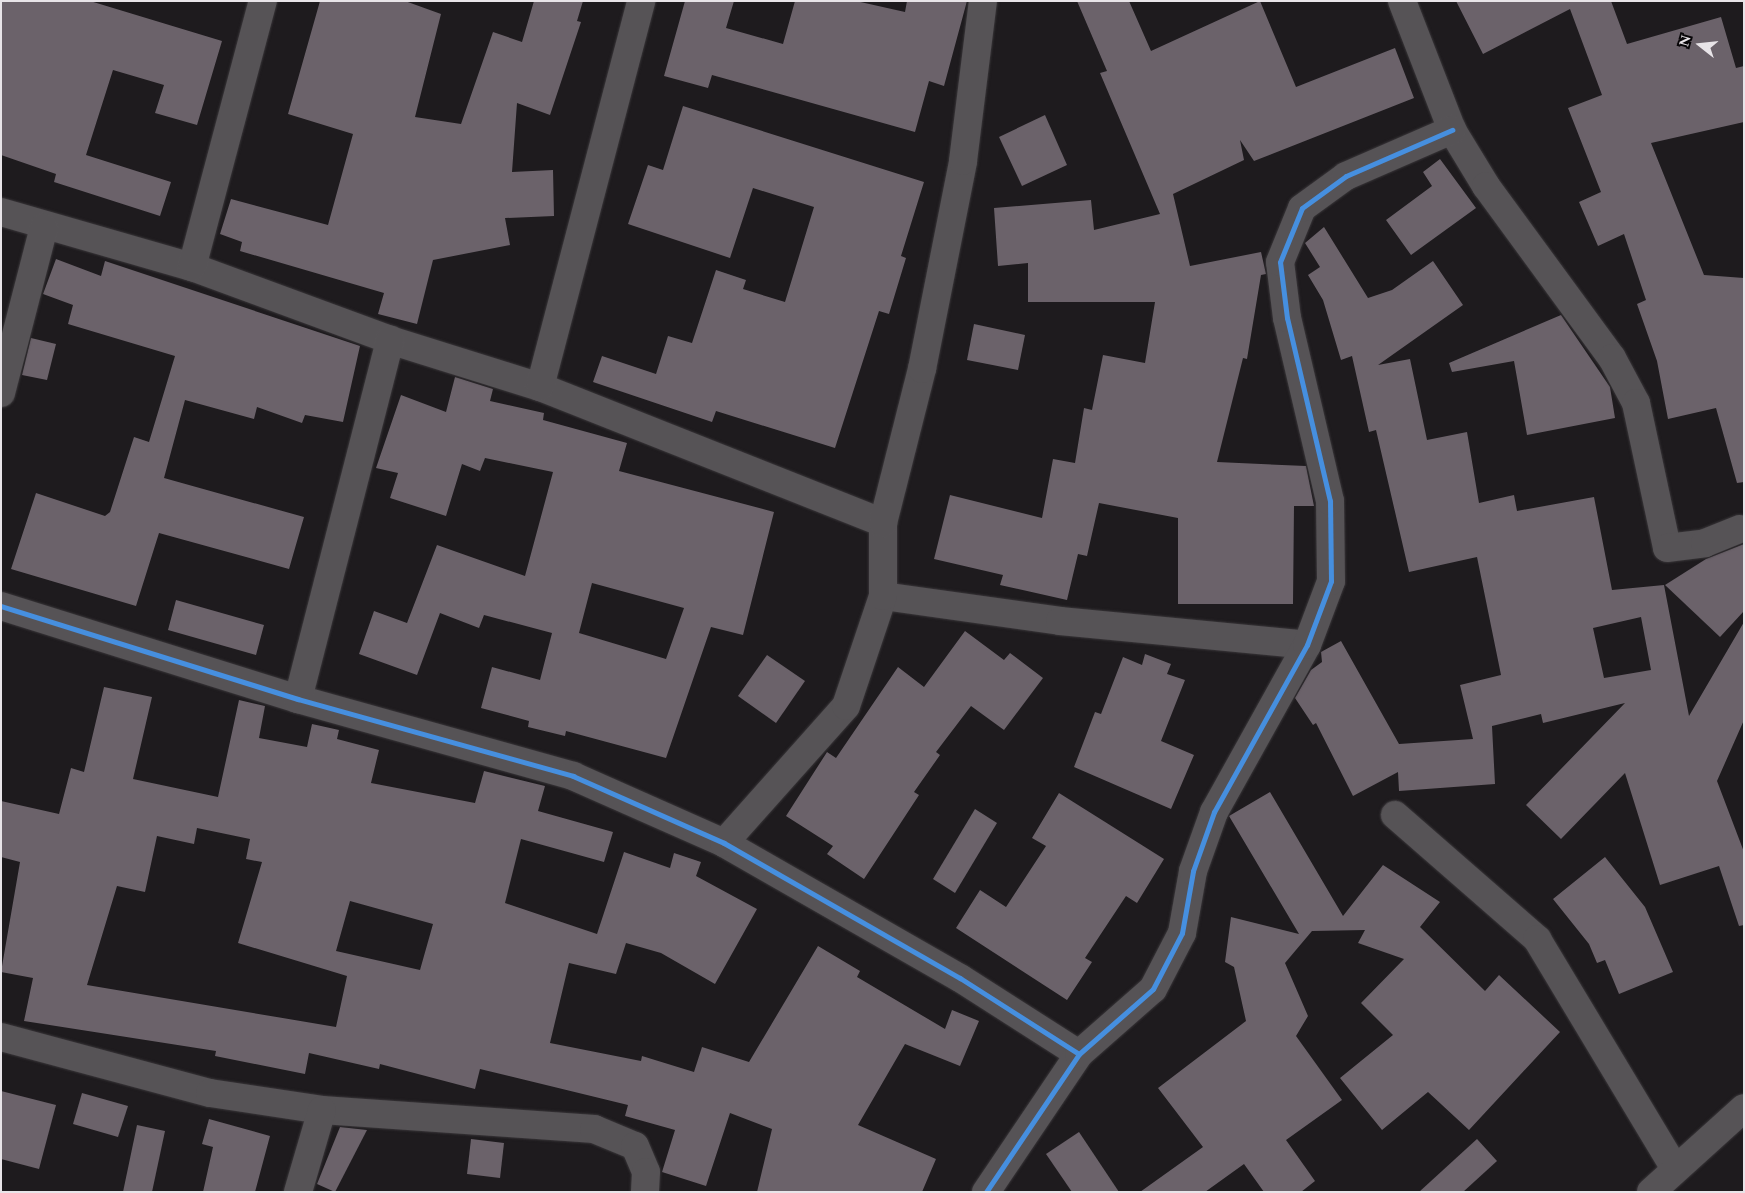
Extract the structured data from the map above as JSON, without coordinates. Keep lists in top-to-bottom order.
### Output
{
  "north": "left"
}
